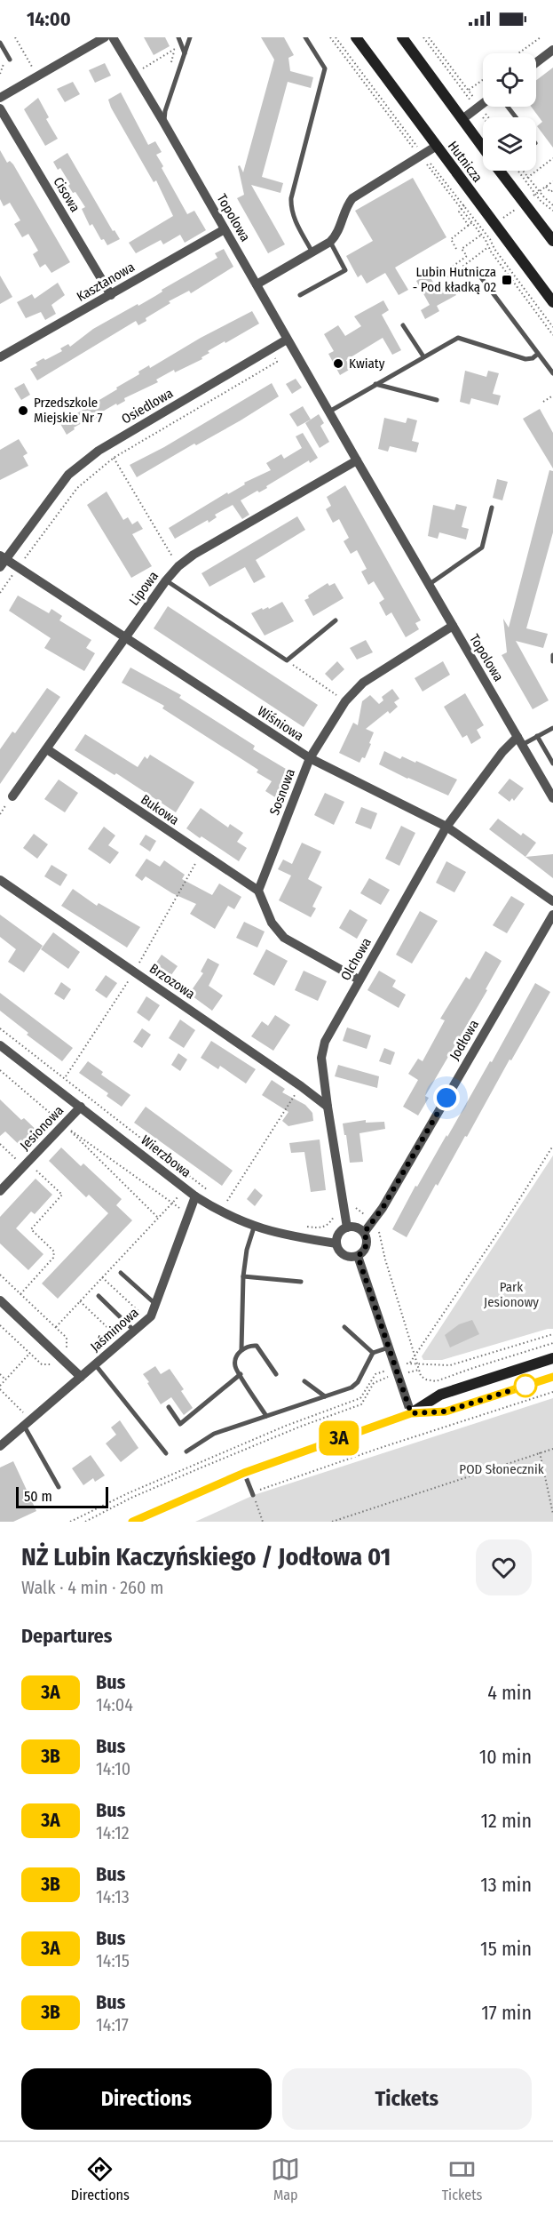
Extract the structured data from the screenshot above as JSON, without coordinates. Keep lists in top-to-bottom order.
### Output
{
  "streets": {
    "main road": ["Hutnicza"],
    "street": [
      "Cisowa",
      "Topolowa",
      "Kasztanowa",
      "Osiedlowa",
      "Lipowa",
      "Wiśniowa",
      "Sosnowa",
      "Bukowa",
      "Olchowa",
      "Brzozowa",
      "Jodłowa",
      "Jesionowa",
      "Wierzbowa",
      "Jaśminowa"
    ]
  },
  "crossings": [
    ["Cisowa", "Kasztanowa"],
    ["Topolowa", "Kasztanowa"],
    ["Topolowa", "Osiedlowa"],
    ["Topolowa", "Lipowa"],
    ["Topolowa", "Sosnowa"],
    ["Topolowa", "Olchowa"],
    ["Osiedlowa", "Wiśniowa"],
    ["Lipowa", "Wiśniowa"],
    ["Lipowa", "Bukowa"],
    ["Wiśniowa", "Sosnowa"],
    ["Wiśniowa", "Olchowa"],
    ["Sosnowa", "Bukowa"],
    ["Olchowa", "Brzozowa"],
    ["Olchowa", "Jodłowa"],
    ["Olchowa", "Wierzbowa"],
    ["Jodłowa", "Wierzbowa"],
    ["Jesionowa", "Wierzbowa"],
    ["Wierzbowa", "Jaśminowa"]
  ],
  "parks": ["Park Jesionowy", "POD Słonecznik"],
  "places": {
    "transit": ["Lubin Hutnicza - Pod kładką 02"],
    "other": ["Kwiaty", "Przedszkole Miejskie Nr 7"]
  },
  "lines": ["bus line 3A"],
  "scale_bar": "50 m",
  "page": {
    "status": "14:00",
    "on_map": "3A",
    "scale": "50 m",
    "heading": [
      ["NŻ Lubin Kaczyńskiego / Jodłowa 01", "Walk · 4 min · 260 m"],
      "Departures"
    ],
    "list": [
      {
        "mark": "3A",
        "name": "Bus",
        "note": "14:04",
        "value": "4 min"
      },
      {
        "mark": "3B",
        "name": "Bus",
        "note": "14:10",
        "value": "10 min"
      },
      {
        "mark": "3A",
        "name": "Bus",
        "note": "14:12",
        "value": "12 min"
      },
      {
        "mark": "3B",
        "name": "Bus",
        "note": "14:13",
        "value": "13 min"
      },
      {
        "mark": "3A",
        "name": "Bus",
        "note": "14:15",
        "value": "15 min"
      },
      {
        "mark": "3B",
        "name": "Bus",
        "note": "14:17",
        "value": "17 min"
      }
    ],
    "buttons": ["Directions", "Tickets"],
    "tabs": ["Directions", "Map", "Tickets"]
  }
}
